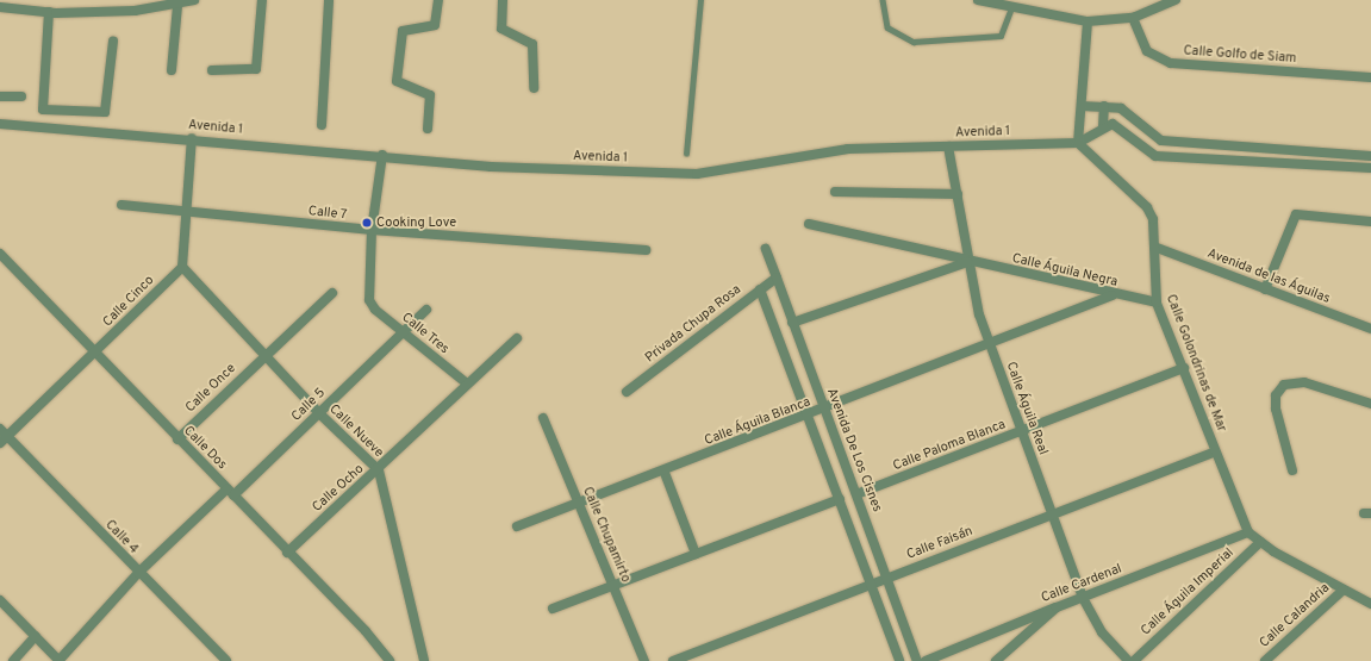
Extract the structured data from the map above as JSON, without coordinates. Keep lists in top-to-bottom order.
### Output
{
  "streets": {
    "street": [
      "Calle Golfo de Siam",
      "Avenida 1",
      "Calle 7",
      "Calle Águila Negra",
      "Avenida de las Águilas",
      "Calle Cinco",
      "Privada Chupa Rosa",
      "Calle Tres",
      "Calle Golondrinas de Mar",
      "Calle Once",
      "Calle 5",
      "Calle Águila Real",
      "Calle Águila Blanca",
      "Calle Nueve",
      "Calle Paloma Blanca",
      "Calle Dos",
      "Avenida De Los Cisnes",
      "Calle Ocho",
      "Calle Chupamirto",
      "Calle 4",
      "Calle Faisán",
      "Calle Cardenal",
      "Calle Águila Imperial",
      "Calle Calandria"
    ]
  },
  "crossings": [
    ["Avenida 1", "Calle Golondrinas de Mar"],
    ["Avenida 1", "Calle Águila Real"],
    ["Calle 7", "Calle Tres"],
    ["Calle Águila Negra", "Calle Golondrinas de Mar"],
    ["Calle Águila Negra", "Calle Águila Real"],
    ["Calle Águila Negra", "Calle Águila Blanca"],
    ["Avenida de las Águilas", "Calle Golondrinas de Mar"],
    ["Calle Cinco", "Calle Nueve"],
    ["Calle Cinco", "Calle Dos"],
    ["Calle Cinco", "Calle 4"],
    ["Privada Chupa Rosa", "Avenida De Los Cisnes"],
    ["Calle Tres", "Calle 5"],
    ["Calle Tres", "Calle Ocho"],
    ["Calle Golondrinas de Mar", "Calle Paloma Blanca"],
    ["Calle Golondrinas de Mar", "Calle Faisán"],
    ["Calle Golondrinas de Mar", "Calle Cardenal"],
    ["Calle Once", "Calle Nueve"],
    ["Calle Once", "Calle Dos"],
    ["Calle 5", "Calle Nueve"],
    ["Calle 5", "Calle Dos"],
    ["Calle Águila Real", "Calle Águila Blanca"],
    ["Calle Águila Real", "Calle Paloma Blanca"],
    ["Calle Águila Real", "Calle Faisán"],
    ["Calle Águila Real", "Calle Cardenal"],
    ["Calle Águila Blanca", "Avenida De Los Cisnes"],
    ["Calle Águila Blanca", "Calle Chupamirto"],
    ["Calle Nueve", "Calle Ocho"],
    ["Calle Paloma Blanca", "Avenida De Los Cisnes"],
    ["Calle Dos", "Calle Ocho"],
    ["Avenida De Los Cisnes", "Calle Faisán"]
  ],
  "places": ["Cooking Love"]
}
